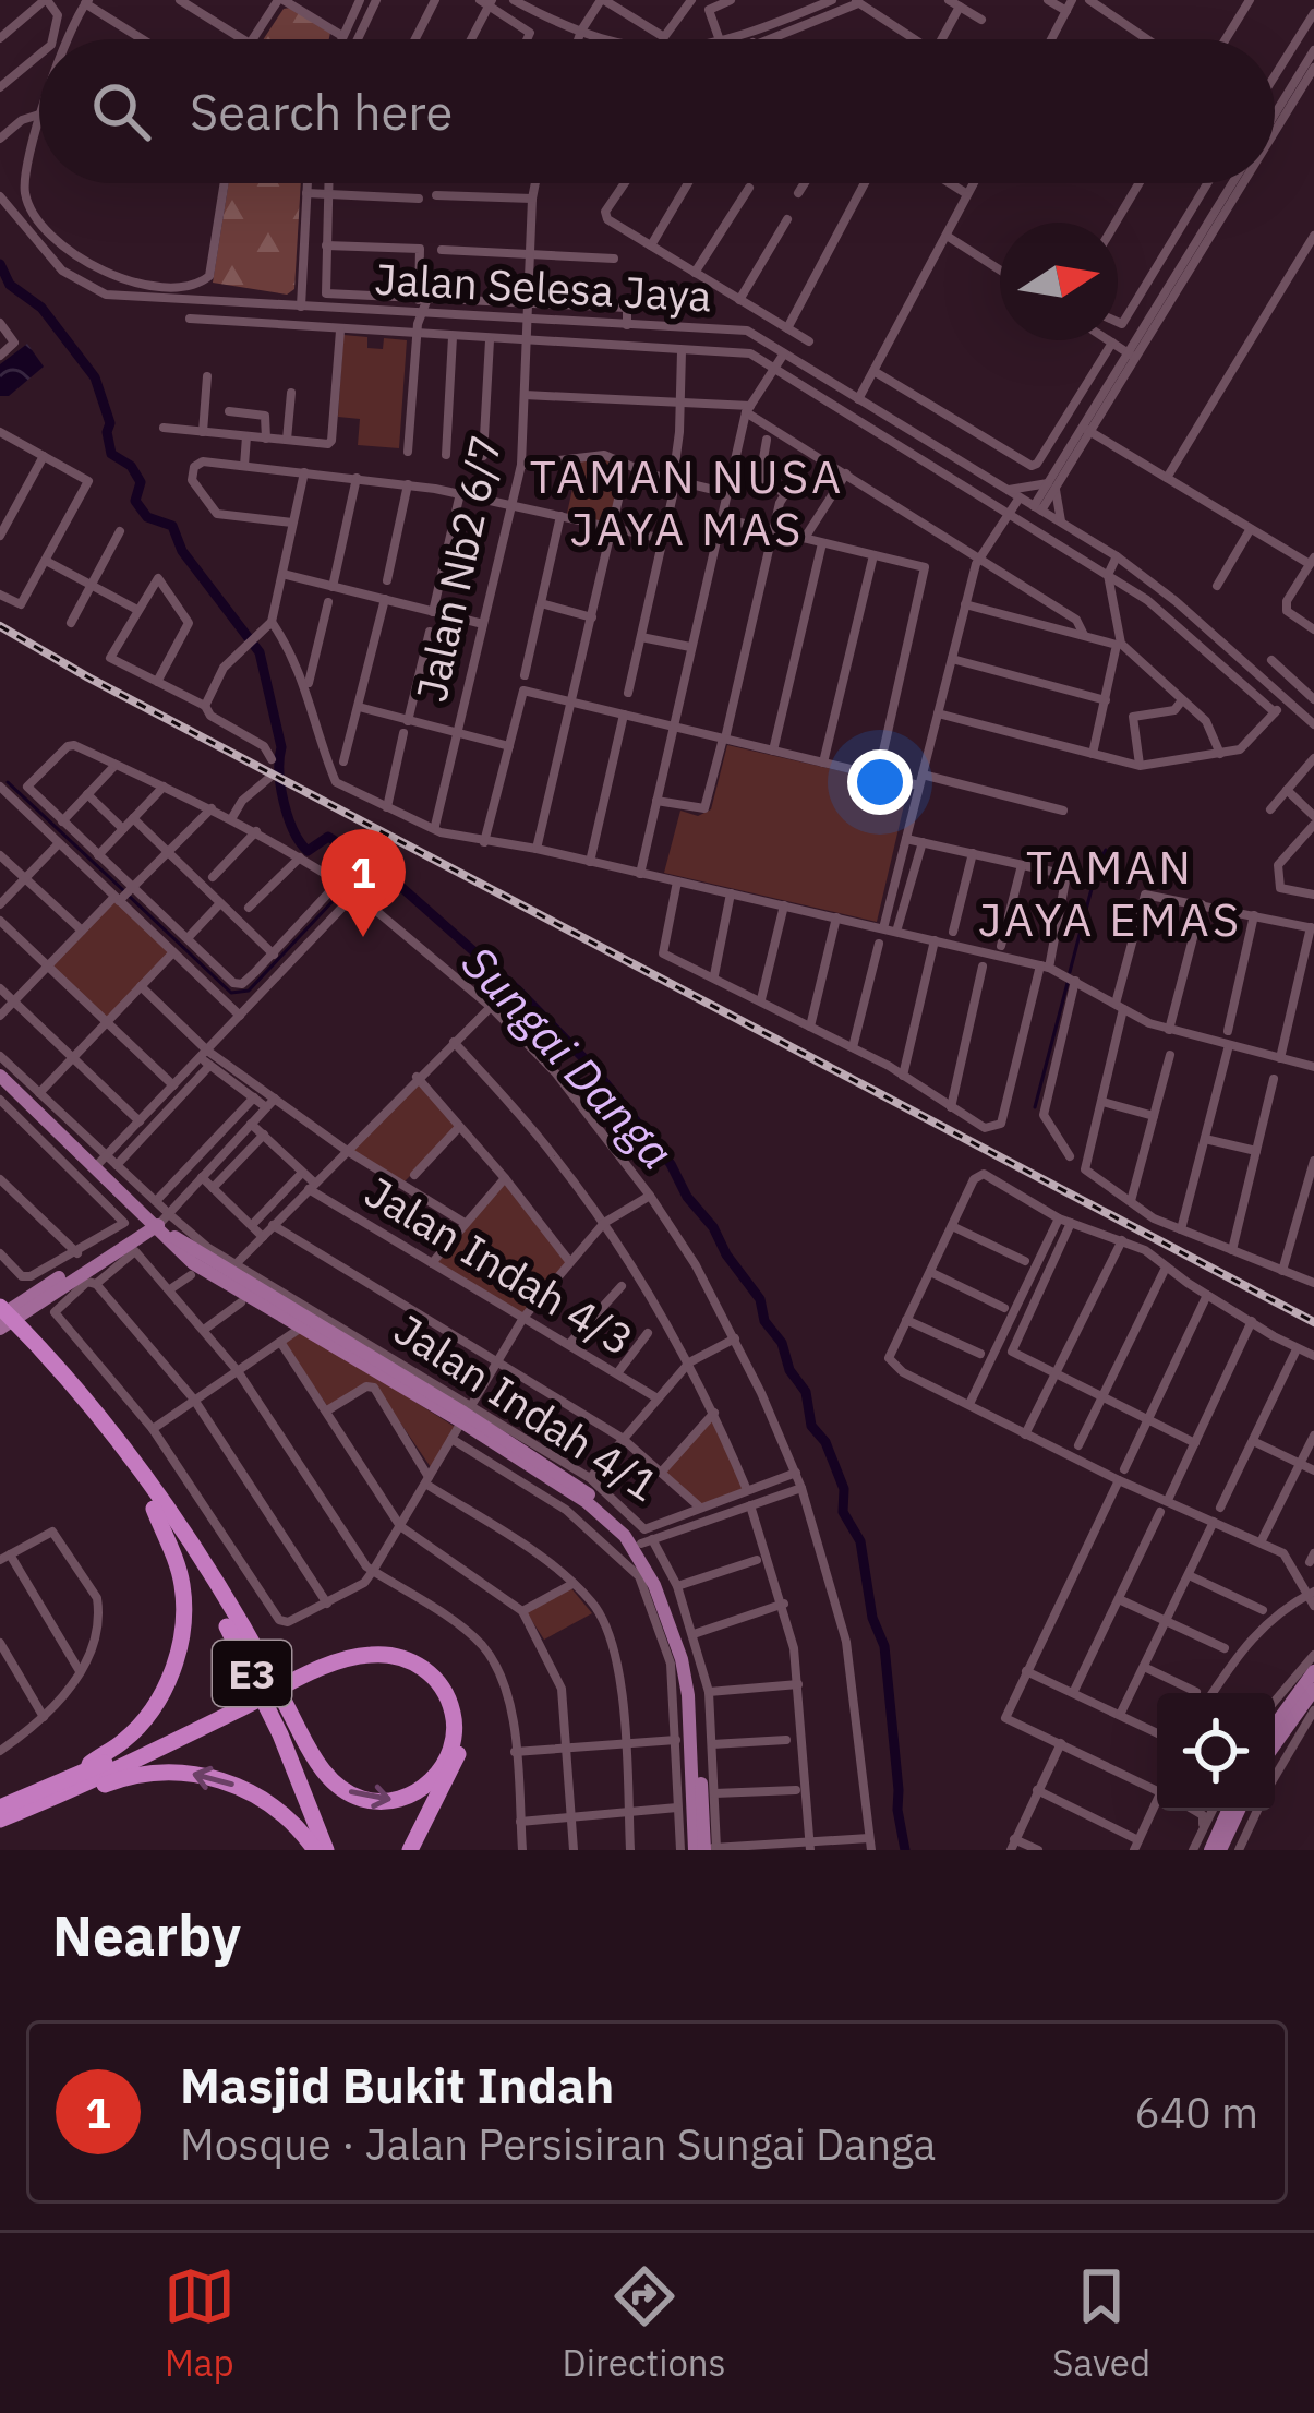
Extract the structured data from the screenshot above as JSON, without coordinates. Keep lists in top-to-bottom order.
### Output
{
  "streets": {
    "highway": ["E3"],
    "street": [
      "Jalan Selesa Jaya",
      "Jalan Nb2 6/7",
      "Jalan Indah 4/3",
      "Jalan Indah 4/1"
    ]
  },
  "crossings": [
    ["Jalan Selesa Jaya", "Jalan Nb2 6/7"]
  ],
  "districts": ["TAMAN NUSA JAYA MAS", "TAMAN JAYA EMAS"],
  "water": ["Sungai Danga"],
  "north": "right",
  "page": {
    "search": "Search here",
    "pins": "1",
    "heading": "Nearby",
    "list": [
      {
        "mark": "1",
        "name": "Masjid Bukit Indah",
        "note": "Mosque · Jalan Persisiran Sungai Danga",
        "value": "640 m"
      }
    ],
    "nav": ["Map", "Directions", "Saved"]
  }
}
